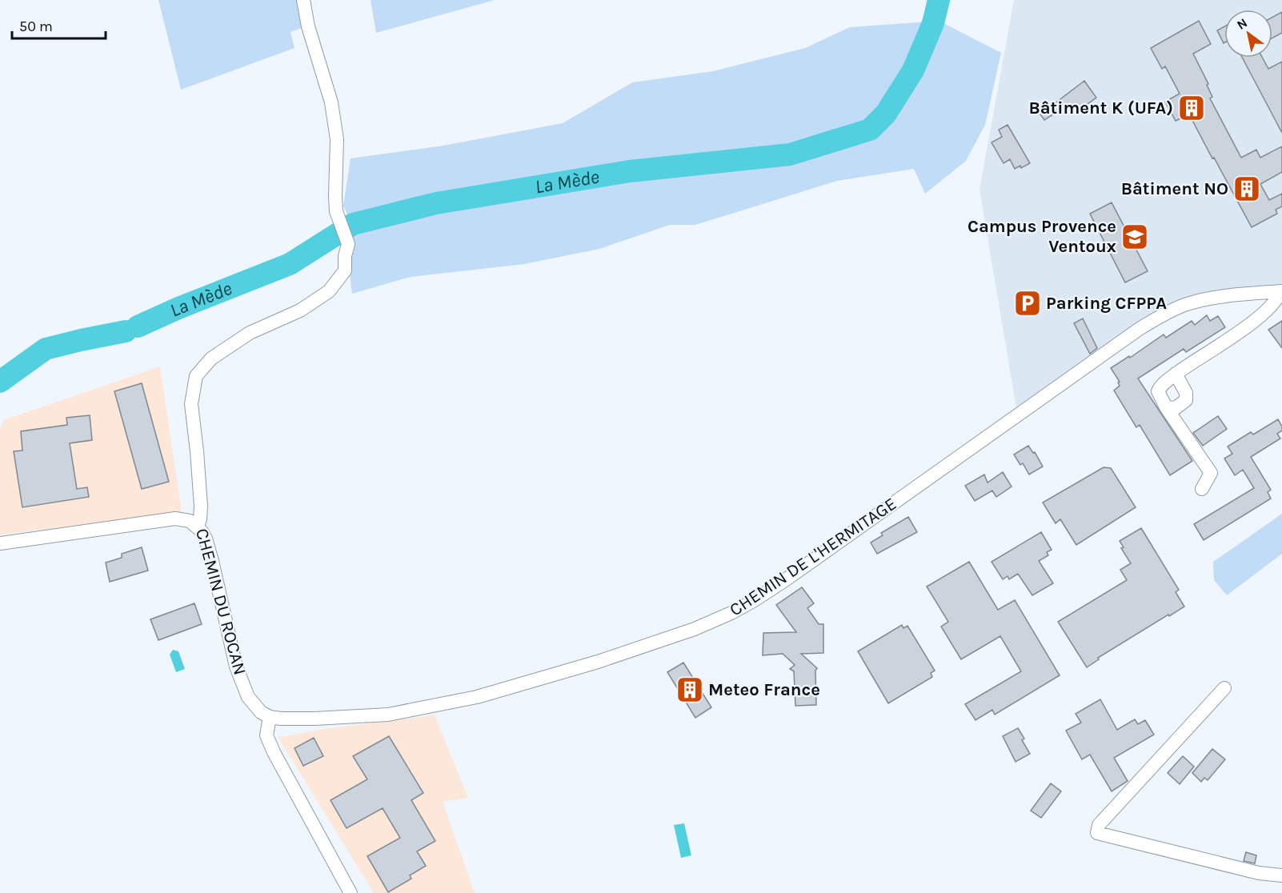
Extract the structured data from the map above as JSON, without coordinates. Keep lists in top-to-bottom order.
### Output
{
  "streets": {
    "street": ["CHEMIN DE L'HERMITAGE", "CHEMIN DU ROCAN"]
  },
  "crossings": [
    ["CHEMIN DE L'HERMITAGE", "CHEMIN DU ROCAN"]
  ],
  "water": ["La Mède"],
  "places": {
    "building": ["Bâtiment K (UFA)", "Bâtiment NO", "Meteo France"],
    "school or university": ["Campus Provence Ventoux"],
    "parking": ["Parking CFPPA"]
  },
  "scale_bar": "50 m",
  "north": "top left"
}
